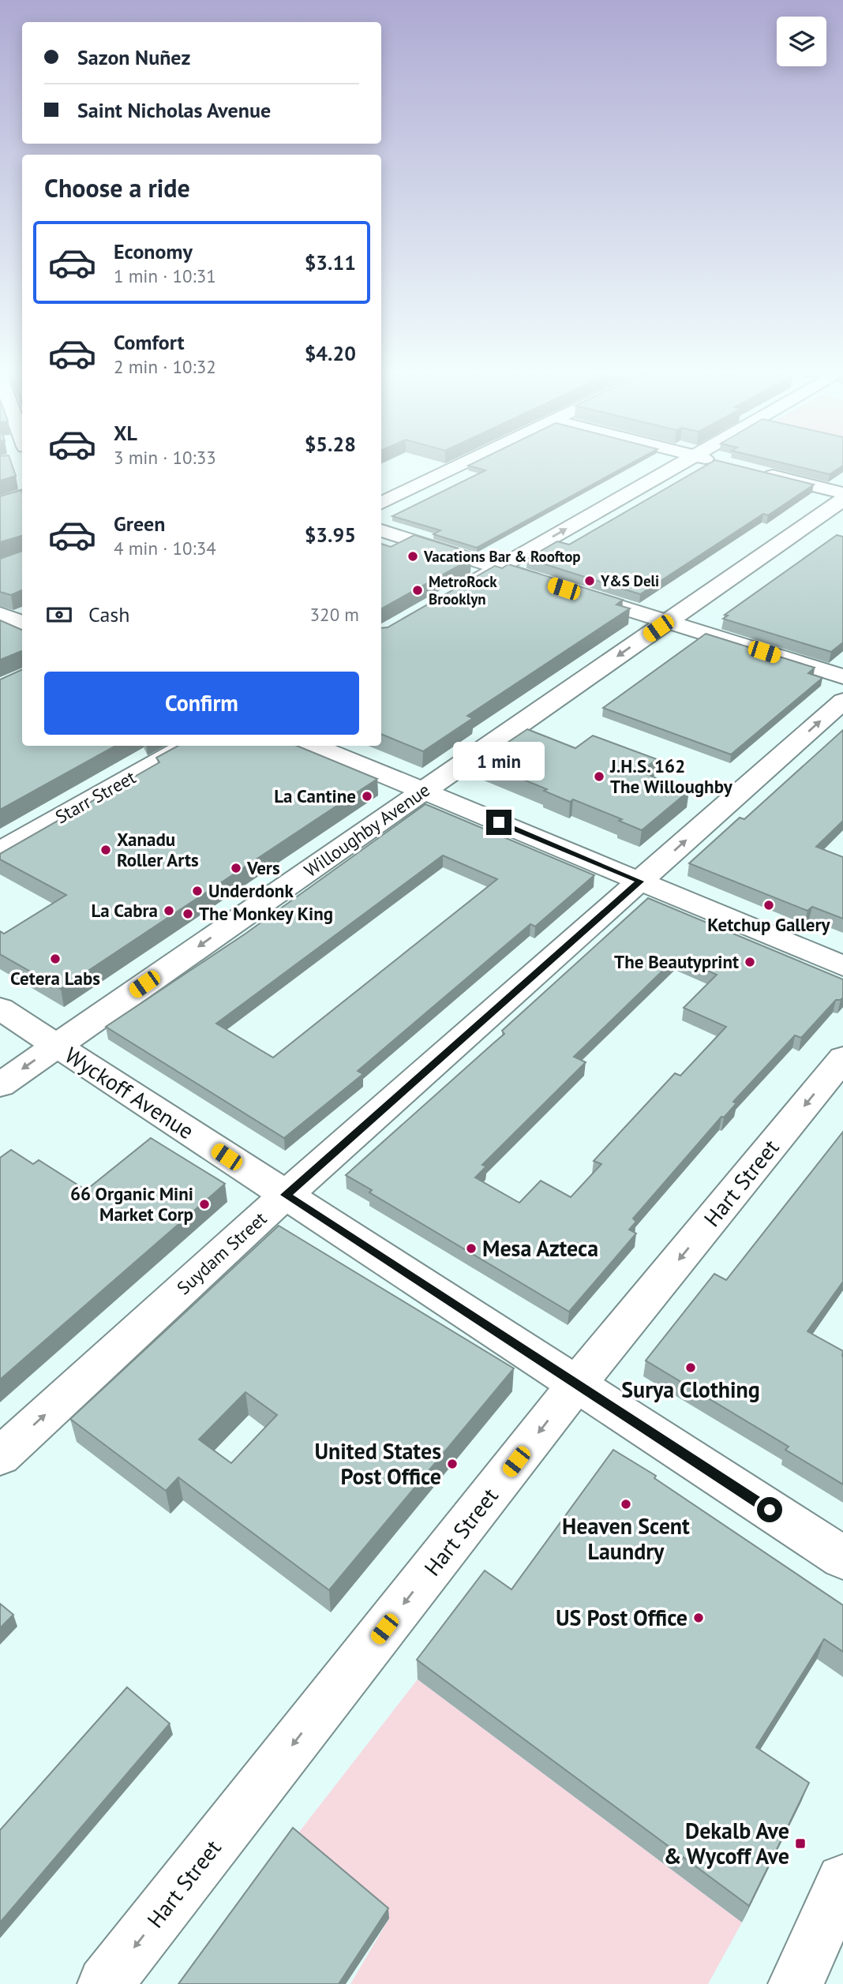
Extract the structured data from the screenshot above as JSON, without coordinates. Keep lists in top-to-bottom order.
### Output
{
  "streets": {
    "street": [
      "Starr Street",
      "Willoughby Avenue",
      "Wyckoff Avenue",
      "Hart Street",
      "Suydam Street"
    ]
  },
  "crossings": [
    ["Willoughby Avenue", "Wyckoff Avenue"],
    ["Wyckoff Avenue", "Hart Street"],
    ["Wyckoff Avenue", "Suydam Street"]
  ],
  "one_way": ["Hart Street", "Suydam Street"],
  "places": {
    "other": [
      "Vacations Bar & Rooftop",
      "Y&S Deli",
      "MetroRock Brooklyn",
      "J.H.S. 162 The Willoughby",
      "La Cantine",
      "Xanadu Roller Arts",
      "Vers",
      "Underdonk",
      "Ketchup Gallery",
      "La Cabra",
      "The Monkey King",
      "Cetera Labs",
      "The Beautyprint",
      "66 Organic Mini Market Corp",
      "Mesa Azteca",
      "Surya Clothing",
      "United States Post Office",
      "Heaven Scent Laundry",
      "US Post Office"
    ],
    "transit": ["Dekalb Ave & Wycoff Ave"]
  },
  "page": {
    "banner": ["Sazon Nuñez", "Saint Nicholas Avenue"],
    "heading": "Choose a ride",
    "list": [
      {
        "name": "Economy",
        "note": "1 min · 10:31",
        "value": "$3.11"
      },
      {
        "name": "Comfort",
        "note": "2 min · 10:32",
        "value": "$4.20"
      },
      {
        "name": "XL",
        "note": "3 min · 10:33",
        "value": "$5.28"
      },
      {
        "name": "Green",
        "note": "4 min · 10:34",
        "value": "$3.95"
      }
    ],
    "pay": ["Cash", "320 m"],
    "buttons": "Confirm",
    "bubble": "1 min"
  }
}
